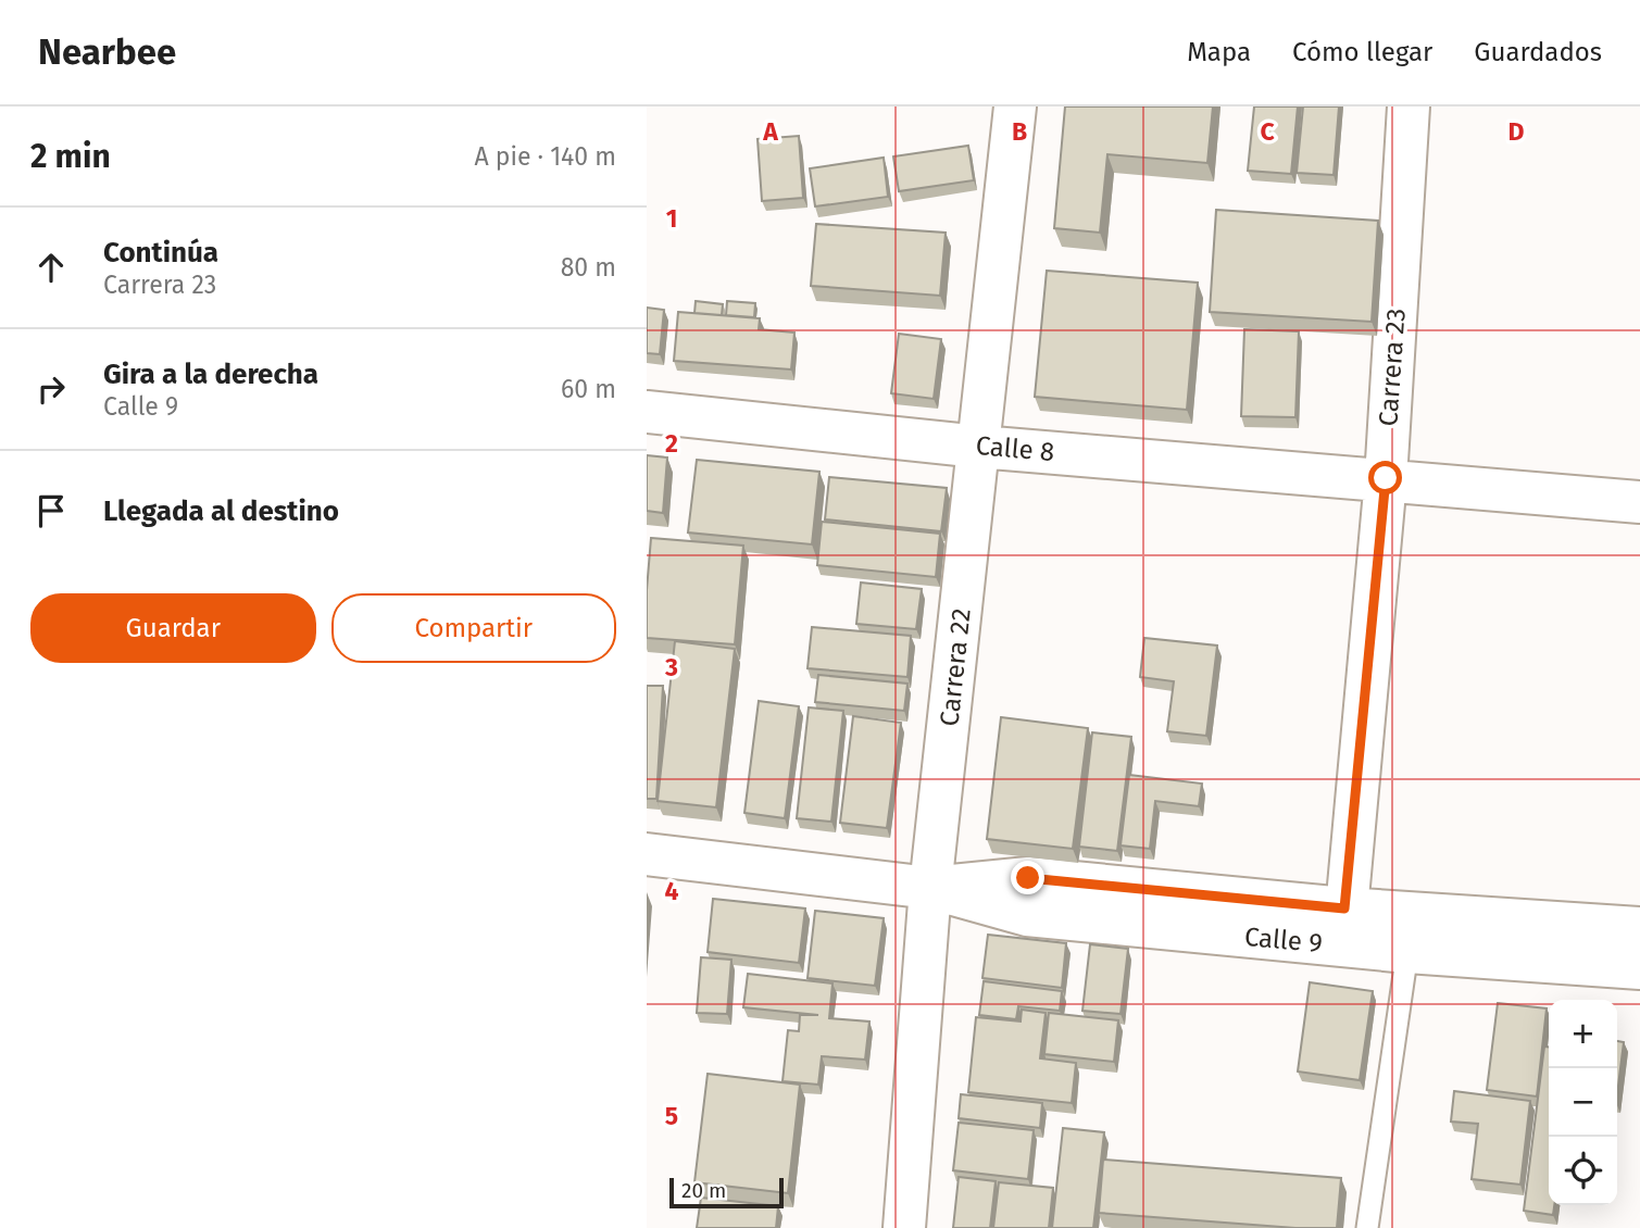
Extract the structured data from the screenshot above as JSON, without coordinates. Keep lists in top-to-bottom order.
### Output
{
  "streets": {
    "street": [
      "Carrera 23",
      "Calle 8",
      "Carrera 22",
      "Calle 9"
    ]
  },
  "crossings": [
    ["Carrera 23", "Calle 8"],
    ["Carrera 23", "Calle 9"],
    ["Calle 8", "Carrera 22"],
    ["Carrera 22", "Calle 9"]
  ],
  "scale_bar": "20 m",
  "page": {
    "header": "Nearbee",
    "nav": ["Mapa", "Cómo llegar", "Guardados"],
    "heading": ["2 min", "A pie · 140 m"],
    "list": [
      ["Continúa", "Carrera 23", "80 m"],
      ["Gira a la derecha", "Calle 9", "60 m"],
      "Llegada al destino"
    ],
    "buttons": ["Guardar", "Compartir"],
    "map_buttons": ["+", "−"],
    "scale": "20 m"
  },
  "grid": {
    "columns": [
      "A",
      "B",
      "C",
      "D"
    ],
    "rows": [
      "1",
      "2",
      "3",
      "4",
      "5"
    ]
  }
}
